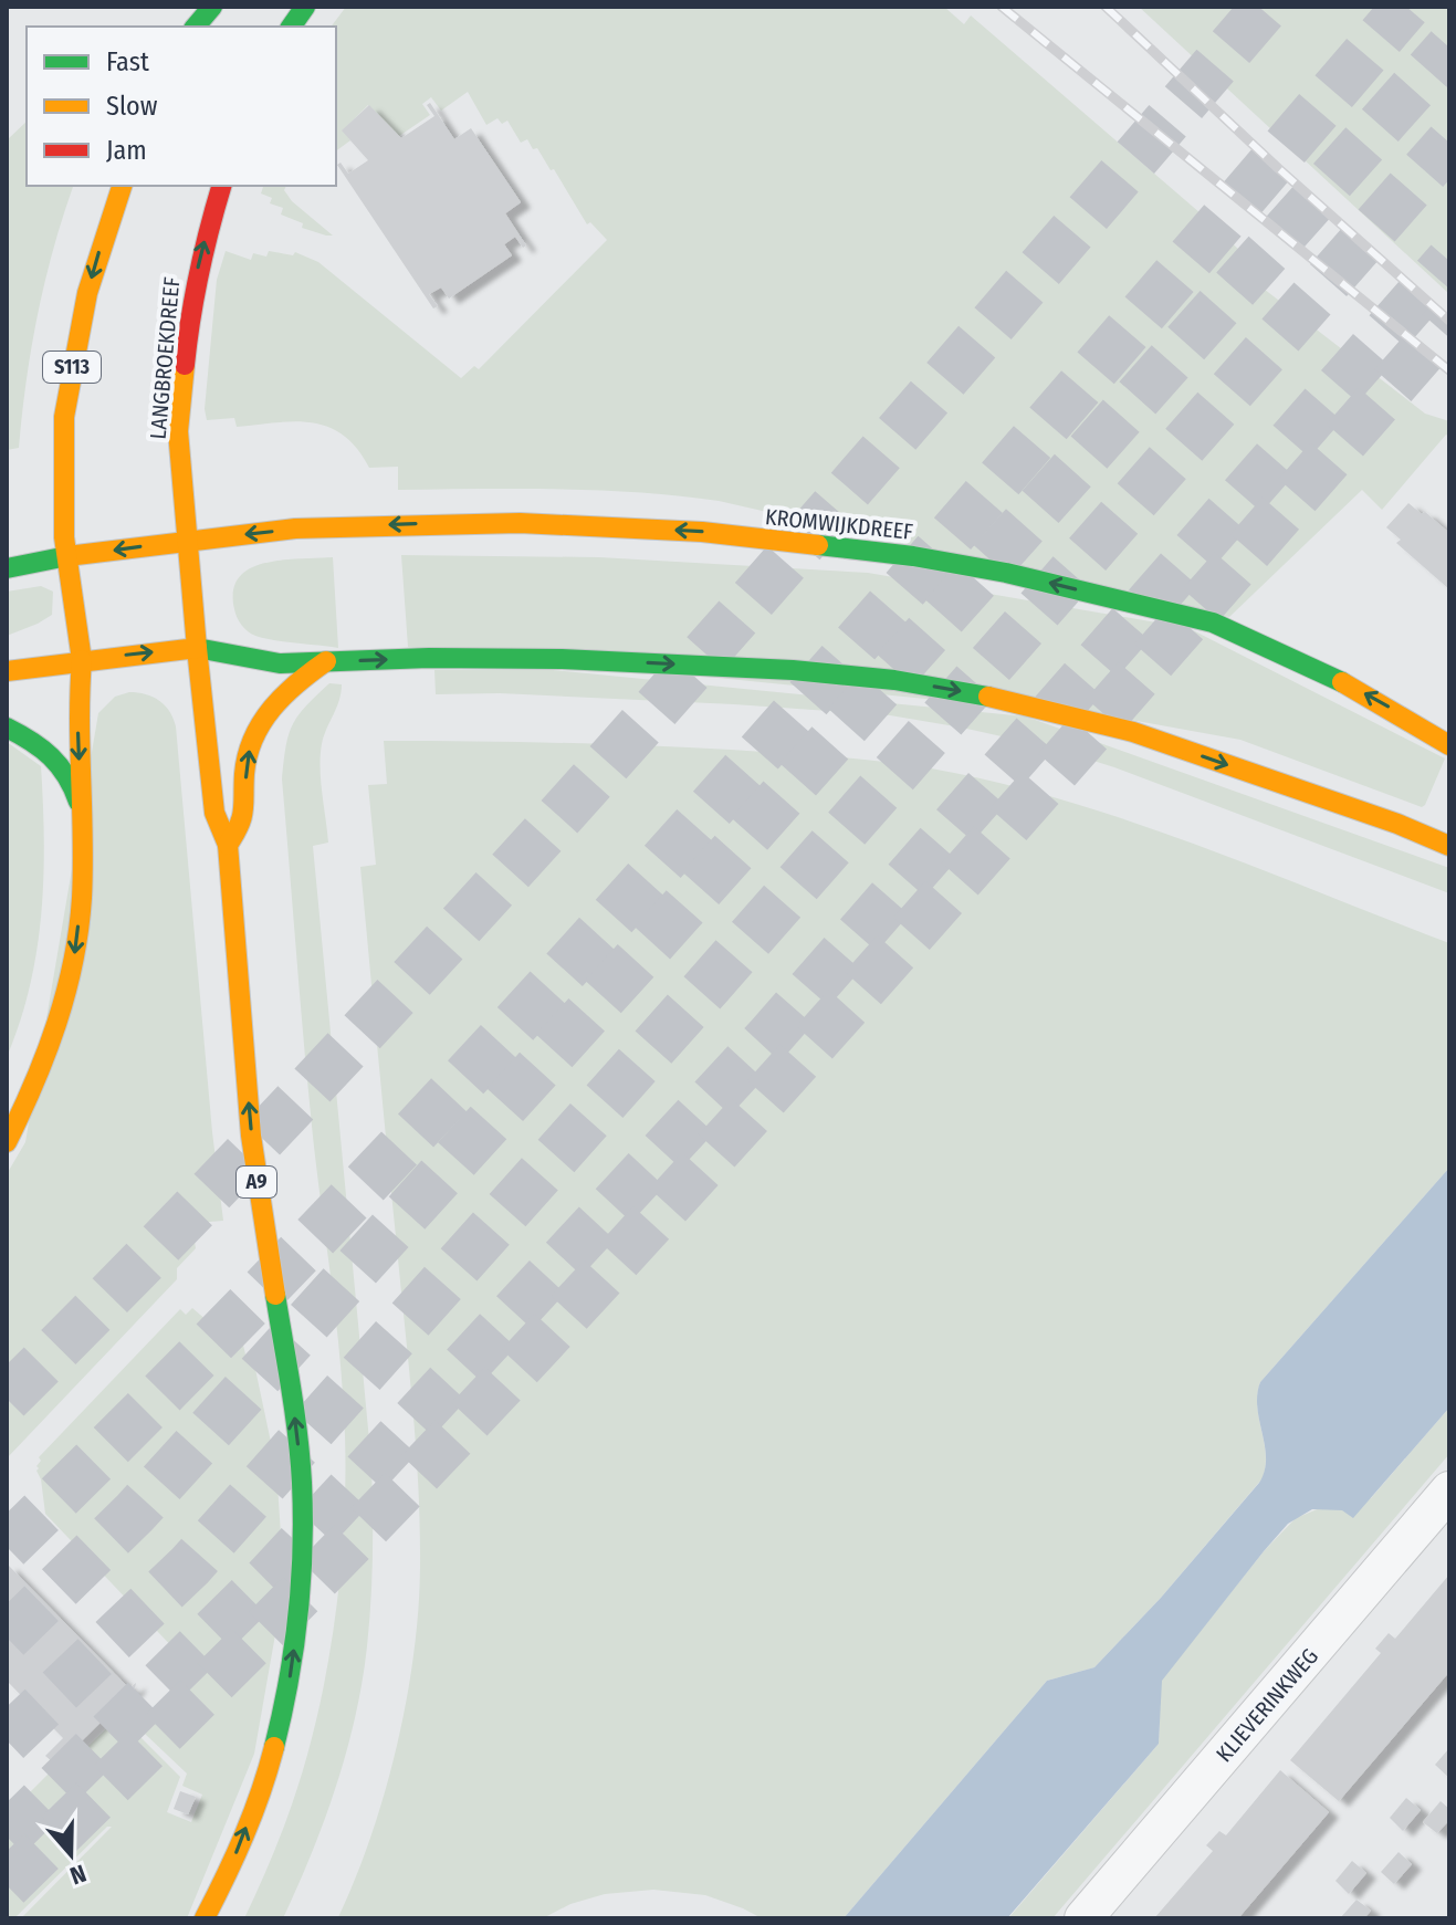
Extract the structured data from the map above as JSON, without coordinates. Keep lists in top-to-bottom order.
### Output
{
  "streets": {
    "main road": [
      "LANGBROEKDREEF",
      "S113",
      "KROMWIJKDREEF",
      "A9"
    ],
    "street": ["KLIEVERINKWEG"]
  },
  "crossings": [
    ["LANGBROEKDREEF", "KROMWIJKDREEF"],
    ["LANGBROEKDREEF", "A9"],
    ["S113", "KROMWIJKDREEF"]
  ],
  "legend": ["Fast", "Slow", "Jam"],
  "north": "bottom"
}
